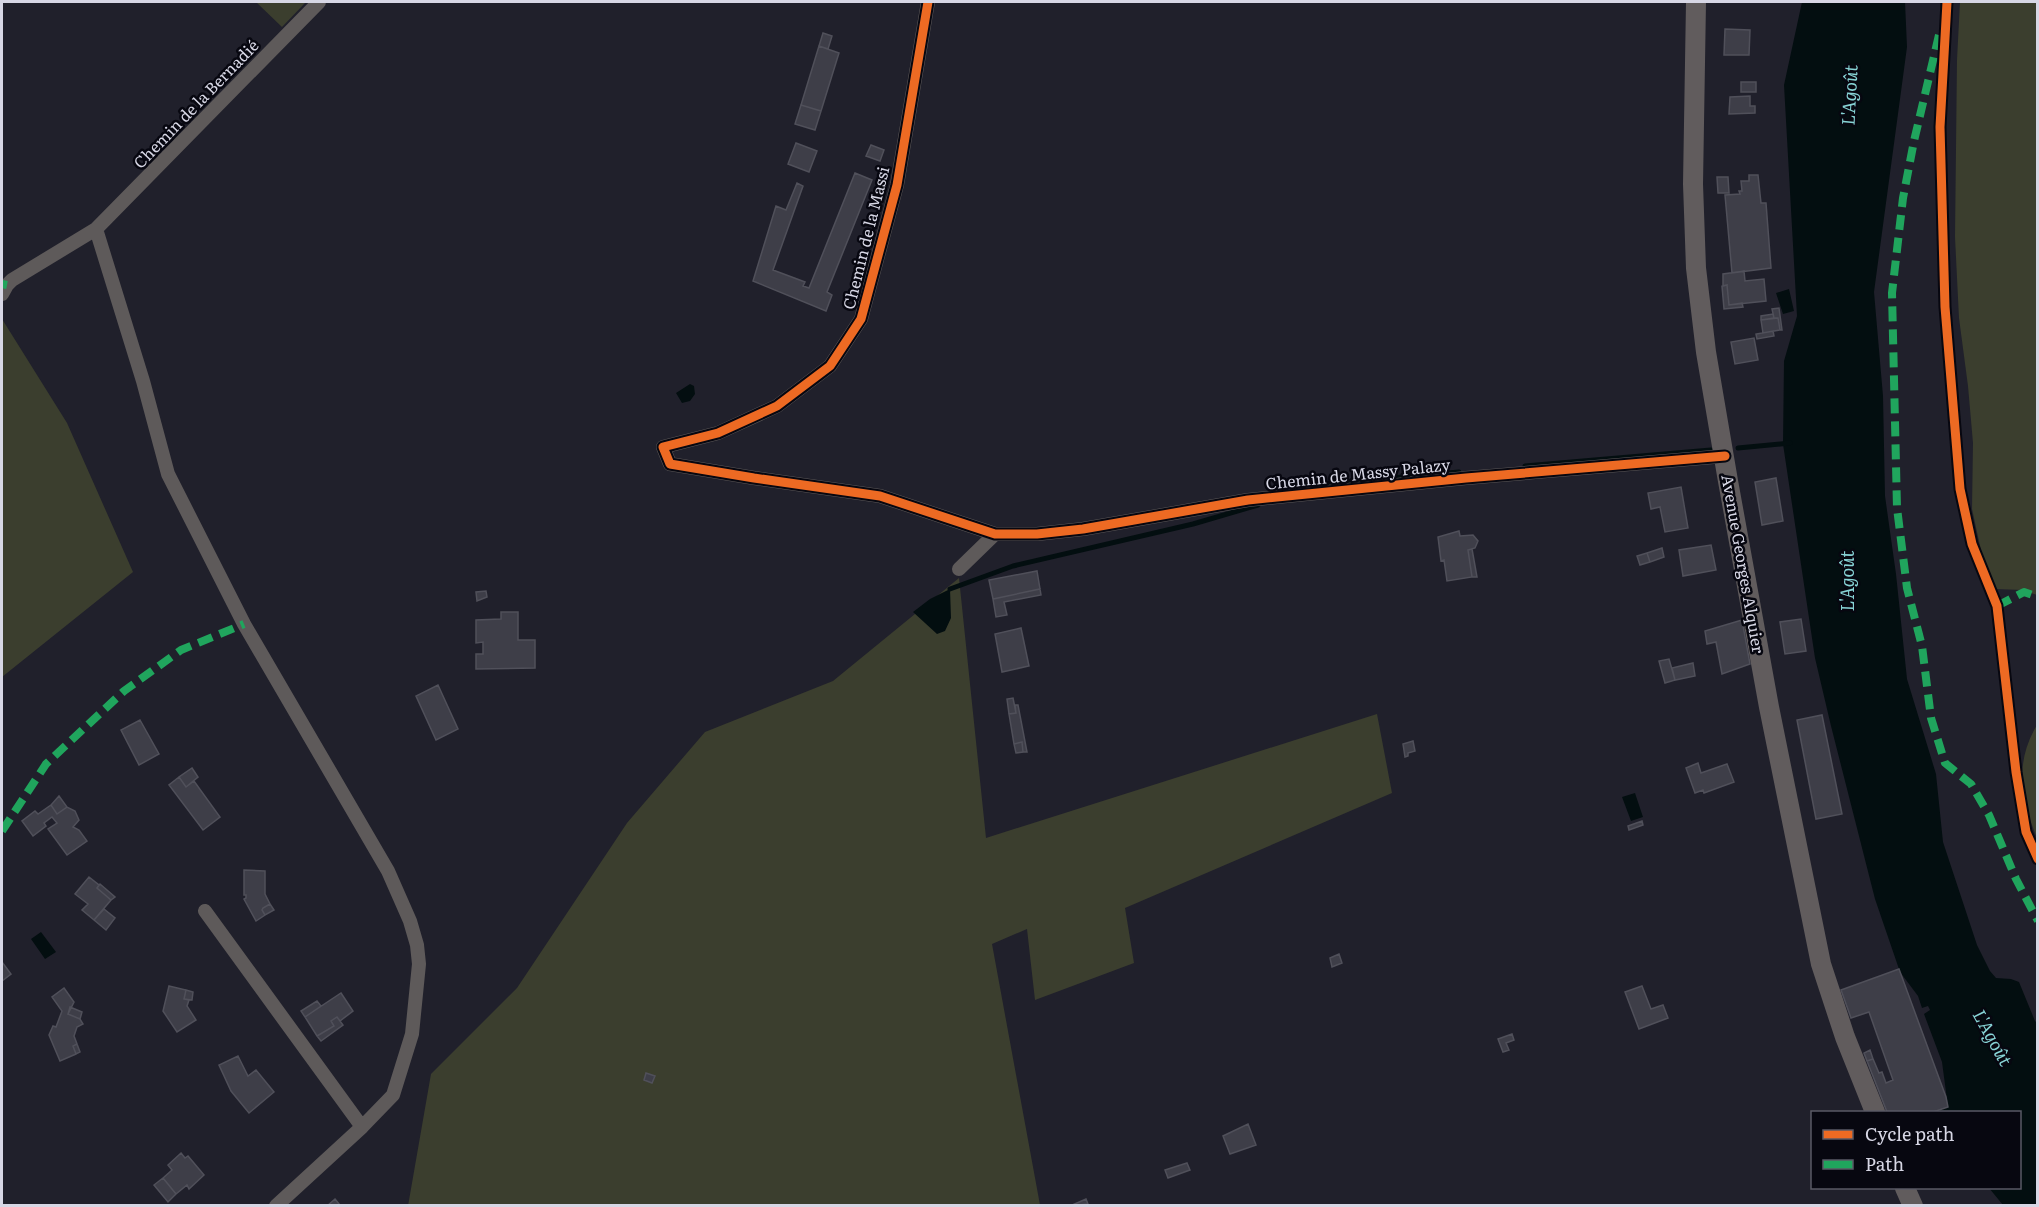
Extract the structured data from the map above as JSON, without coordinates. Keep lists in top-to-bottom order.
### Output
{
  "streets": {
    "main road": ["Avenue Georges Alquier"],
    "street": ["Chemin de la Bernadié", "Chemin de la Massi", "Chemin de Massy Palazy"]
  },
  "crossings": [
    ["Chemin de la Massi", "Chemin de Massy Palazy"],
    ["Chemin de Massy Palazy", "Avenue Georges Alquier"]
  ],
  "water": ["L'Agoût"],
  "legend": ["Cycle path", "Path"]
}
